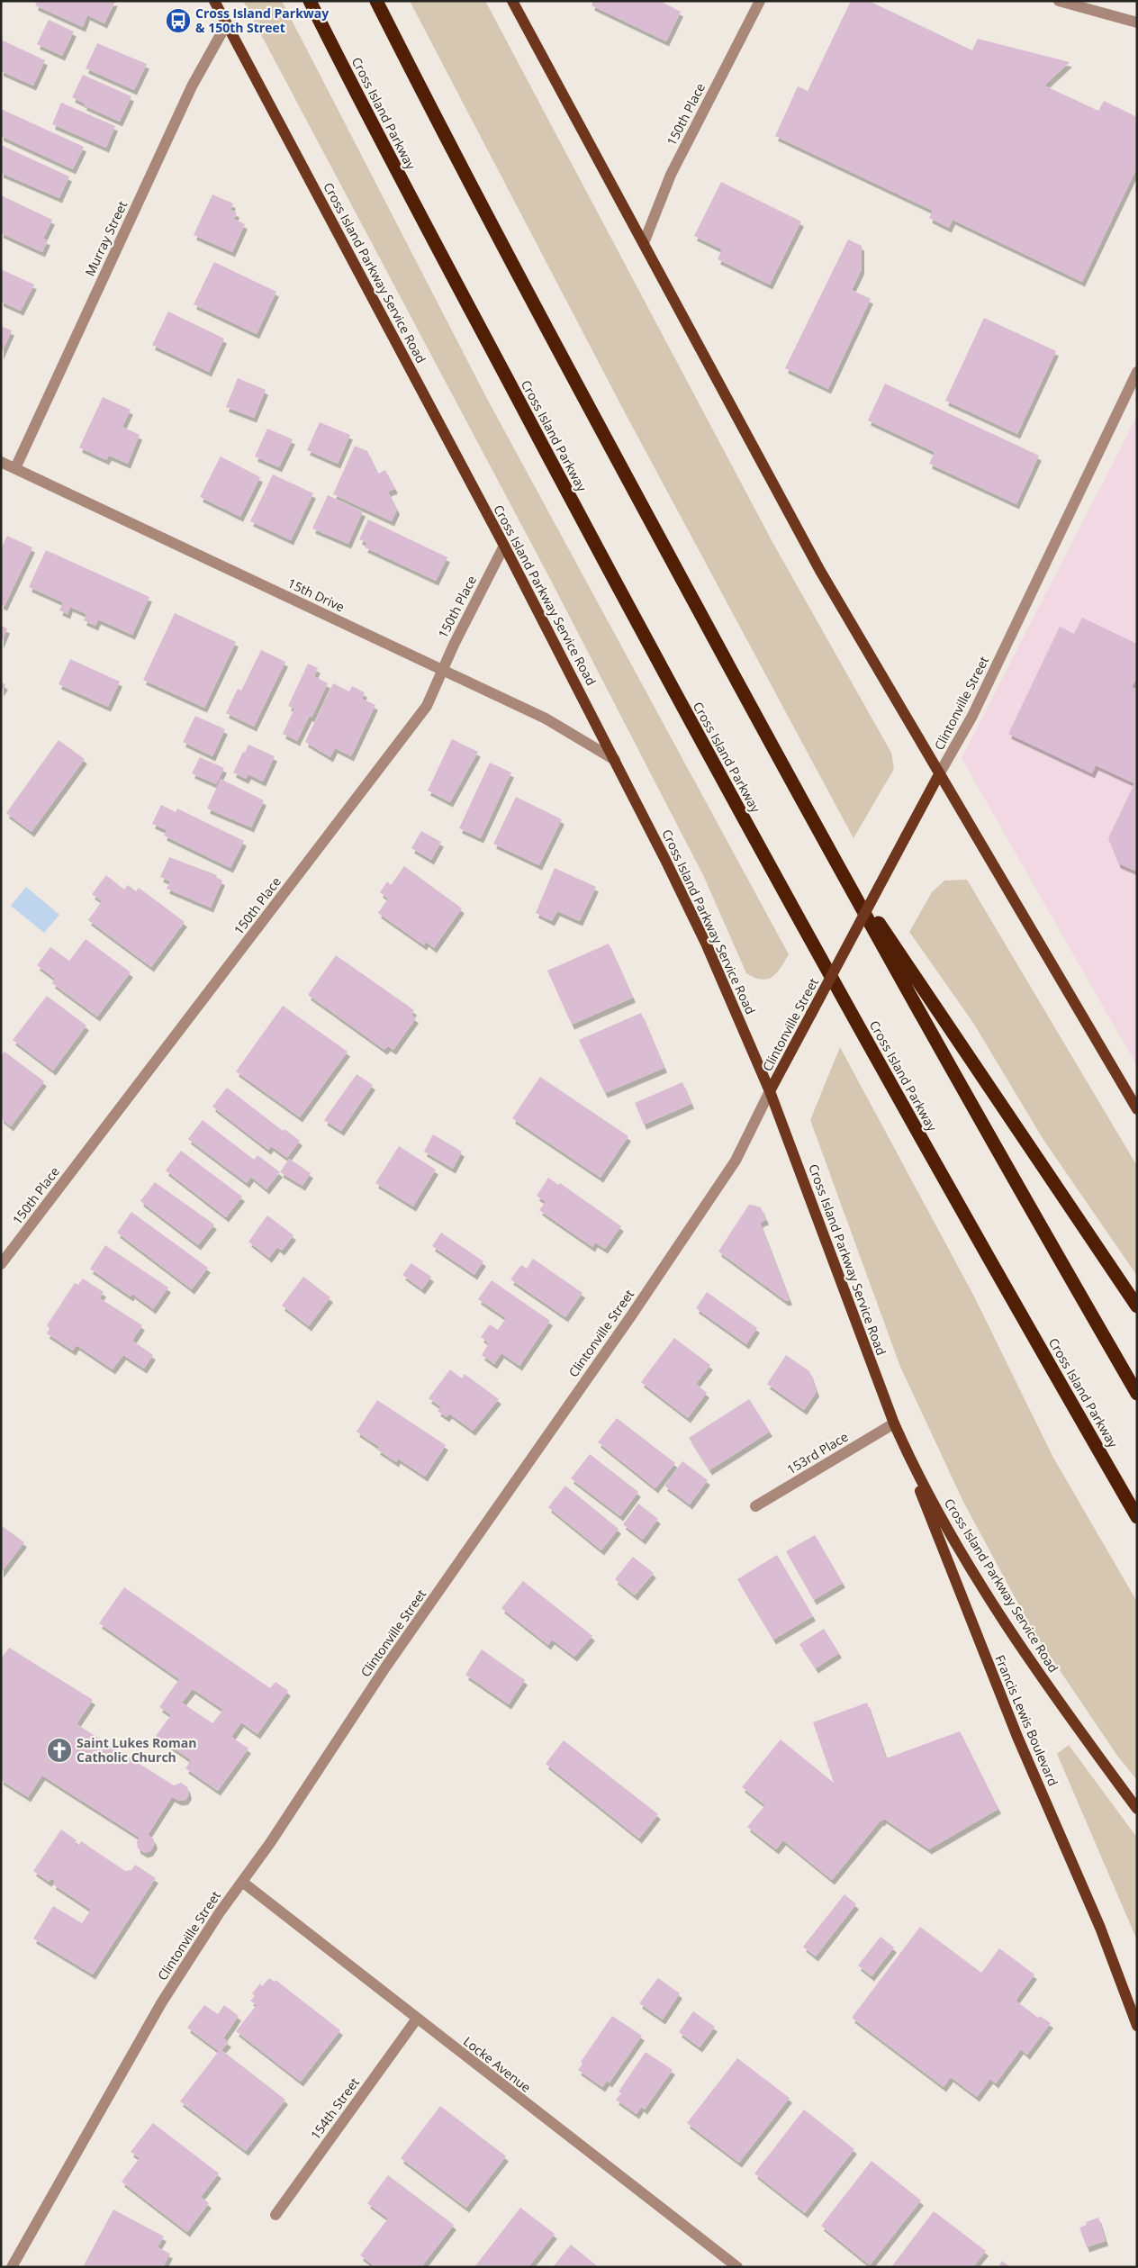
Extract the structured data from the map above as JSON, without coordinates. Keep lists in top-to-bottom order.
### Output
{
  "streets": {
    "highway": ["Cross Island Parkway"],
    "main road": ["Cross Island Parkway Service Road", "Clintonville Street", "Francis Lewis Boulevard"],
    "street": [
      "150th Place",
      "Murray Street",
      "15th Drive",
      "153rd Place",
      "Locke Avenue",
      "154th Street"
    ]
  },
  "crossings": [
    ["150th Place", "Cross Island Parkway Service Road"],
    ["150th Place", "15th Drive"],
    ["Murray Street", "Cross Island Parkway Service Road"],
    ["Murray Street", "15th Drive"],
    ["Cross Island Parkway Service Road", "15th Drive"],
    ["Cross Island Parkway Service Road", "Clintonville Street"],
    ["Cross Island Parkway Service Road", "153rd Place"],
    ["Cross Island Parkway Service Road", "Francis Lewis Boulevard"],
    ["Clintonville Street", "Locke Avenue"],
    ["153rd Place", "Francis Lewis Boulevard"],
    ["Locke Avenue", "154th Street"]
  ],
  "places": {
    "bus stop": ["Cross Island Parkway & 150th Street"],
    "church": ["Saint Lukes Roman Catholic Church"]
  }
}
